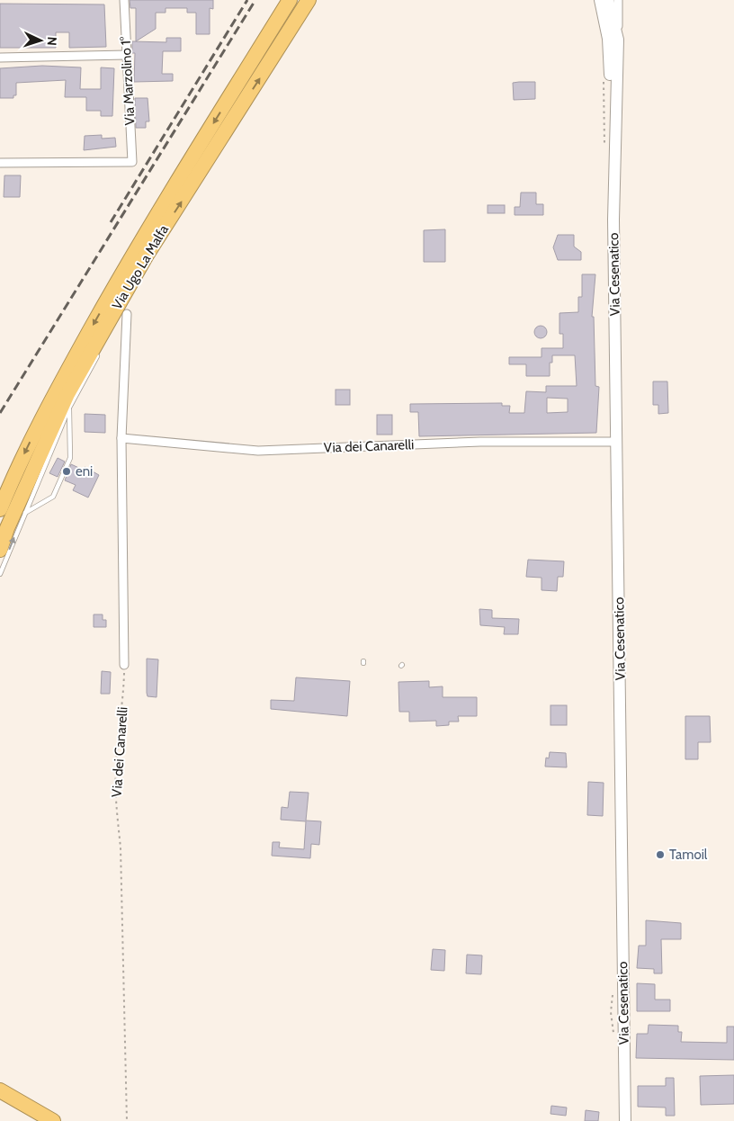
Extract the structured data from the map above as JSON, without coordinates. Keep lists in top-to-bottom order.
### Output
{
  "streets": {
    "highway": ["Via Ugo La Malfa"],
    "main road": ["Via Cesenatico"],
    "street": ["Via Marzolino 1°", "Via dei Canarelli"]
  },
  "crossings": [
    ["Via Cesenatico", "Via dei Canarelli"]
  ],
  "places": ["eni", "Tamoil"],
  "north": "right"
}
